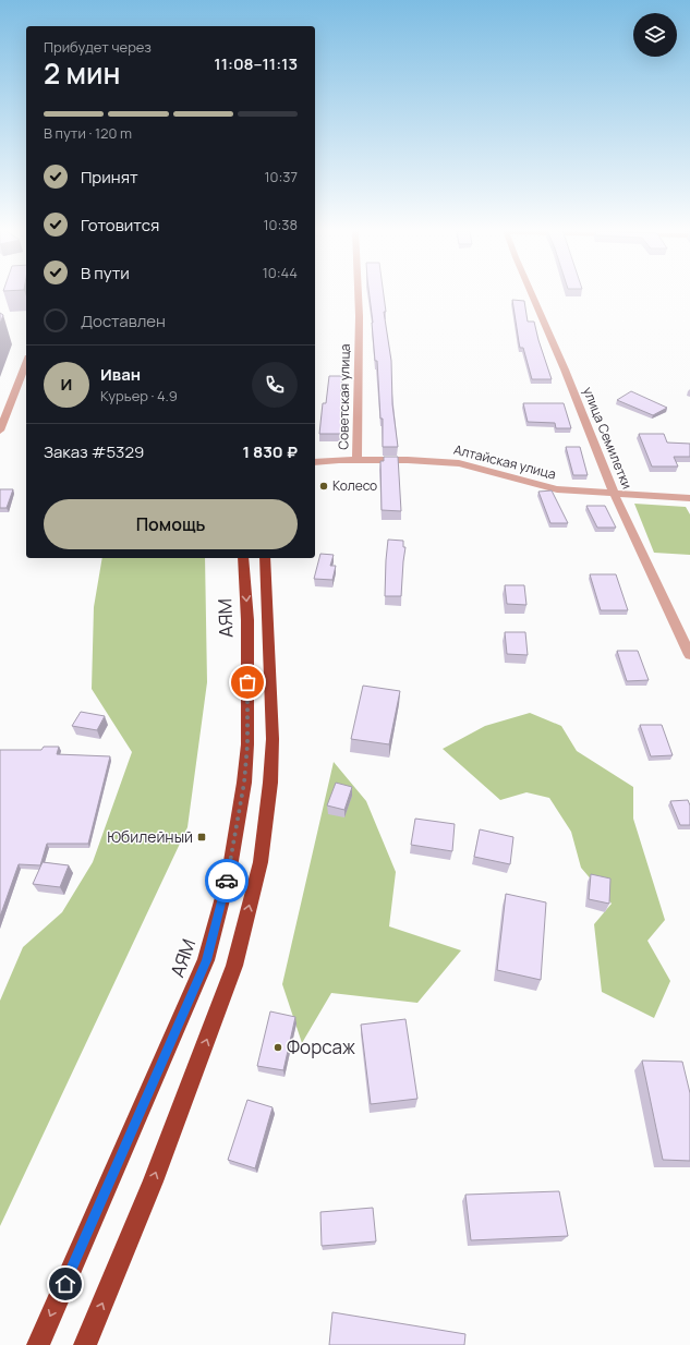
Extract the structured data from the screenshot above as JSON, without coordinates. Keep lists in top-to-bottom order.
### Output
{
  "streets": {
    "highway": ["АЯМ"],
    "street": ["Советская улица", "улица Семилетки", "Алтайская улица"]
  },
  "crossings": [
    ["Советская улица", "Алтайская улица"],
    ["улица Семилетки", "Алтайская улица"]
  ],
  "places": {
    "other": ["Колесо", "Форсаж"],
    "transit": ["Юбилейный"]
  },
  "page": {
    "heading": ["2 мин", "Прибудет через", "11:08–11:13"],
    "panel": [
      "Иван",
      "Курьер · 4.9",
      "Заказ #5329",
      "1 830 ₽"
    ],
    "bar": "В пути · 120 m",
    "list": [
      ["Принят", "10:37"],
      ["Готовится", "10:38"],
      ["В пути", "10:44"],
      "Доставлен"
    ],
    "round": "И",
    "buttons": "Помощь"
  }
}
